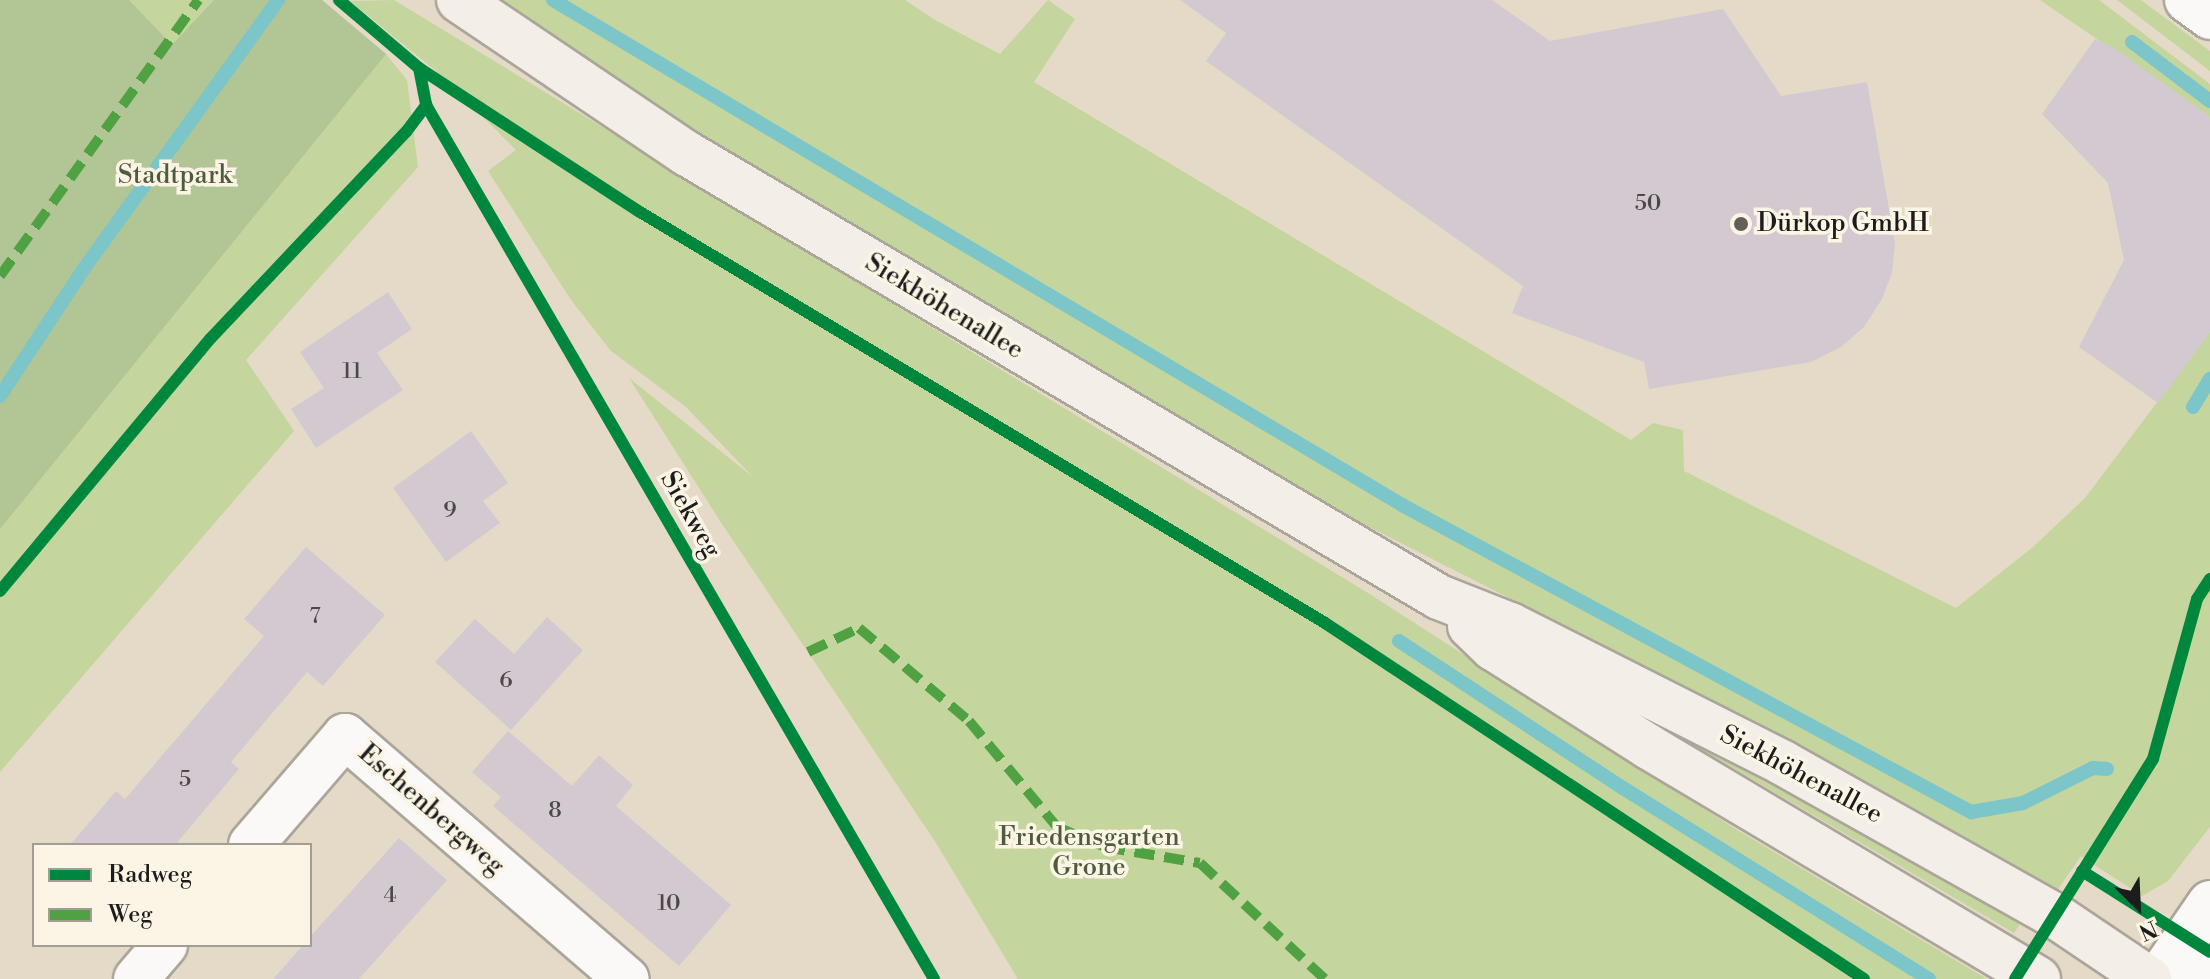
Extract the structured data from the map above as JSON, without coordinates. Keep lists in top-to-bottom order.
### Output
{
  "streets": {
    "main road": ["Siekhöhenallee"],
    "street": ["Eschenbergweg"],
    "cycle path": ["Siekweg"]
  },
  "parks": ["Stadtpark", "Friedensgarten Grone"],
  "places": ["Dürkop GmbH"],
  "house_numbers": [
    "50",
    "11",
    "9",
    "7",
    "6",
    "5",
    "8",
    "4",
    "10"
  ],
  "legend": ["Radweg", "Weg"],
  "north": "bottom right"
}
